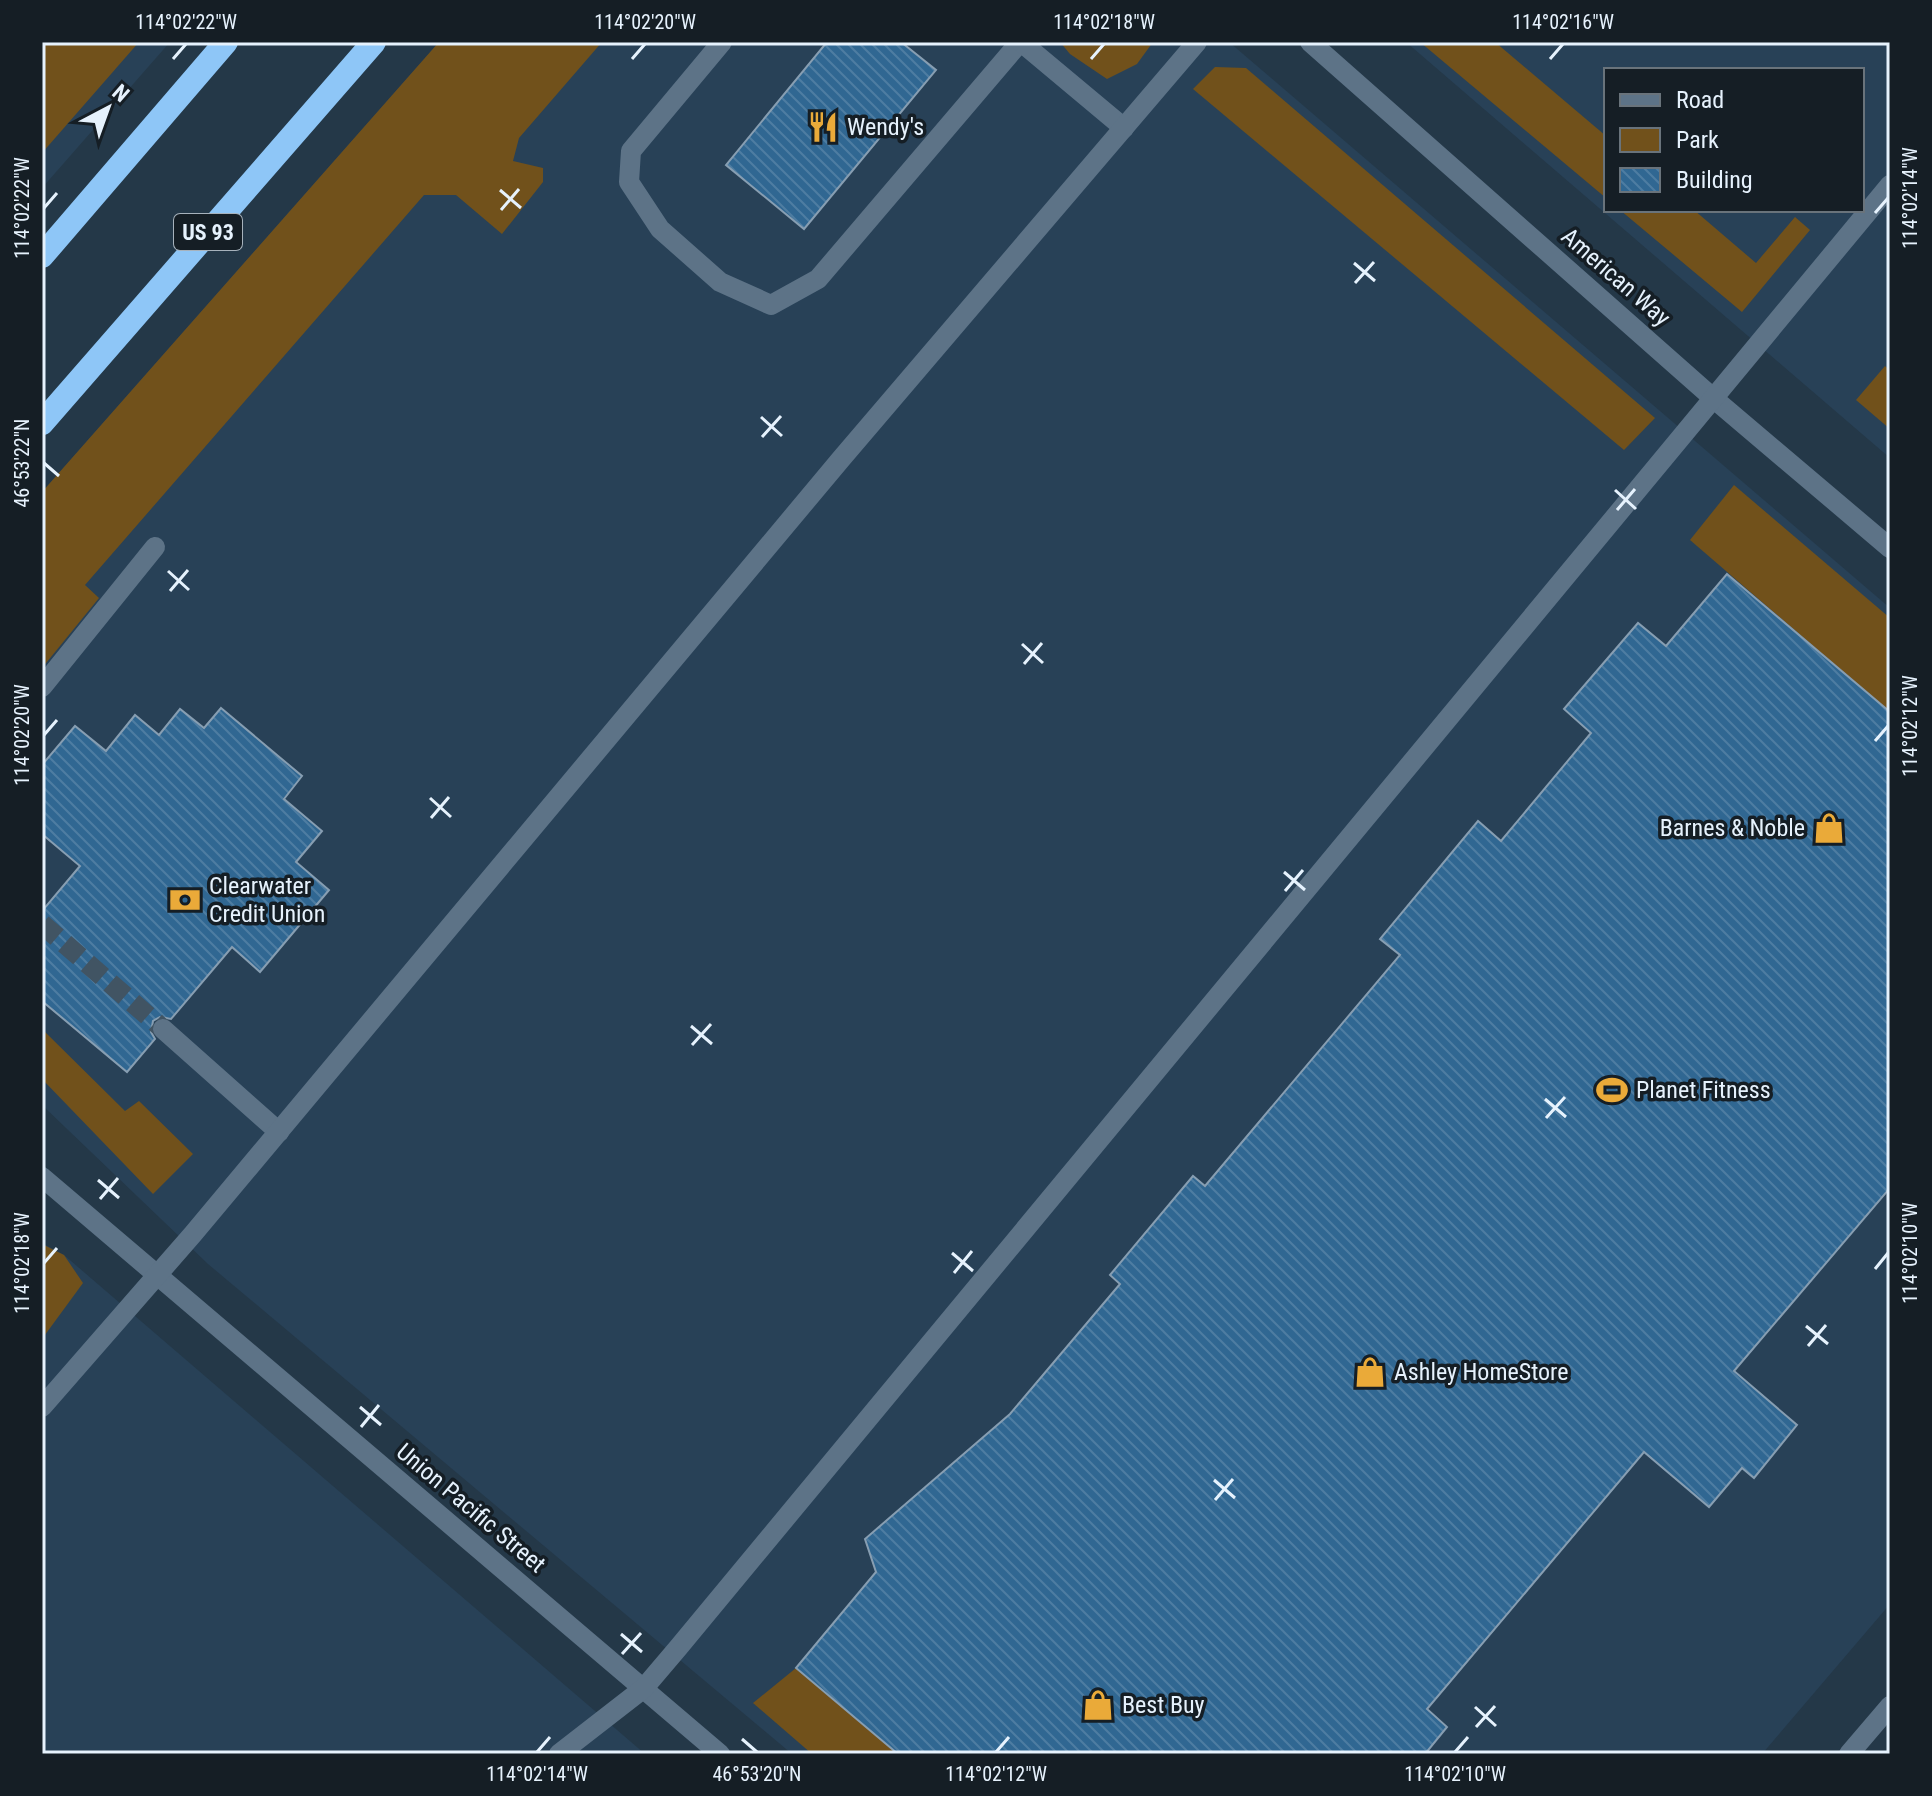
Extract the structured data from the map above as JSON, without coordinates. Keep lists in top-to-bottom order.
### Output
{
  "streets": {
    "highway": ["US 93"],
    "street": ["American Way", "Union Pacific Street"]
  },
  "places": {
    "restaurant": ["Wendy's"],
    "shop": ["Barnes & Noble", "Ashley HomeStore", "Best Buy"],
    "bank": ["Clearwater Credit Union"],
    "sports": ["Planet Fitness"]
  },
  "legend": ["Road", "Park", "Building"],
  "north": "top right",
  "coordinates": [
    "114°02'22\"W",
    "114°02'20\"W",
    "114°02'18\"W",
    "114°02'16\"W",
    "114°02'14\"W",
    "46°53'22\"N",
    "114°02'12\"W",
    "114°02'10\"W",
    "46°53'20\"N"
  ]
}
